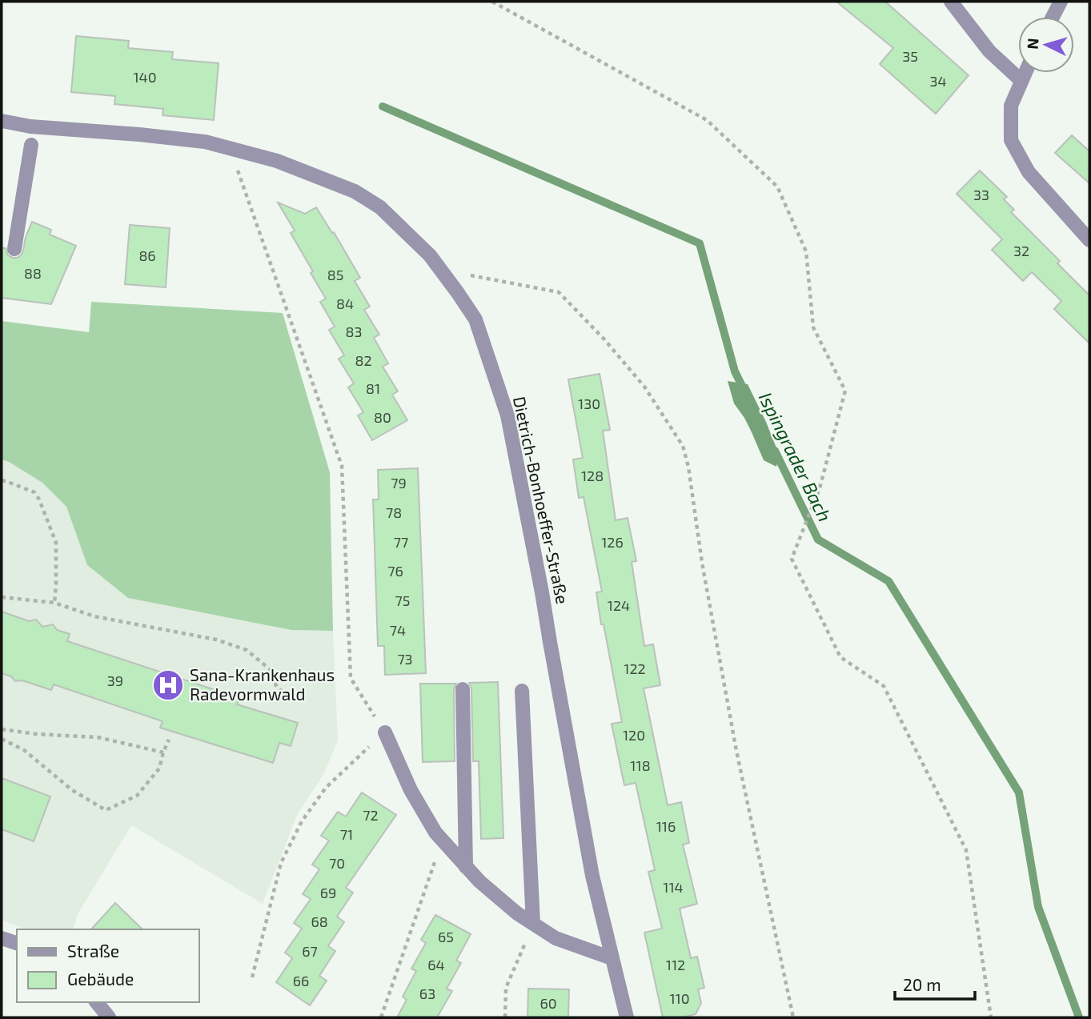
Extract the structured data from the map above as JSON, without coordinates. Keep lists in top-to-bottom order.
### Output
{
  "streets": {
    "street": ["Dietrich-Bonhoeffer-Straße"]
  },
  "water": ["Ispingrader Bach"],
  "places": {
    "hospital": ["Sana-Krankenhaus Radevormwald"]
  },
  "house_numbers": [
    "35",
    "140",
    "34",
    "33",
    "32",
    "86",
    "88",
    "85",
    "84",
    "83",
    "82",
    "81",
    "130",
    "80",
    "128",
    "79",
    "78",
    "77",
    "126",
    "76",
    "75",
    "124",
    "74",
    "73",
    "122",
    "39",
    "120",
    "118",
    "72",
    "116",
    "71",
    "70",
    "114",
    "69",
    "68",
    "65",
    "67",
    "64",
    "112",
    "66",
    "63",
    "110",
    "60"
  ],
  "legend": ["Straße", "Gebäude"],
  "scale_bar": "20 m",
  "north": "left"
}
